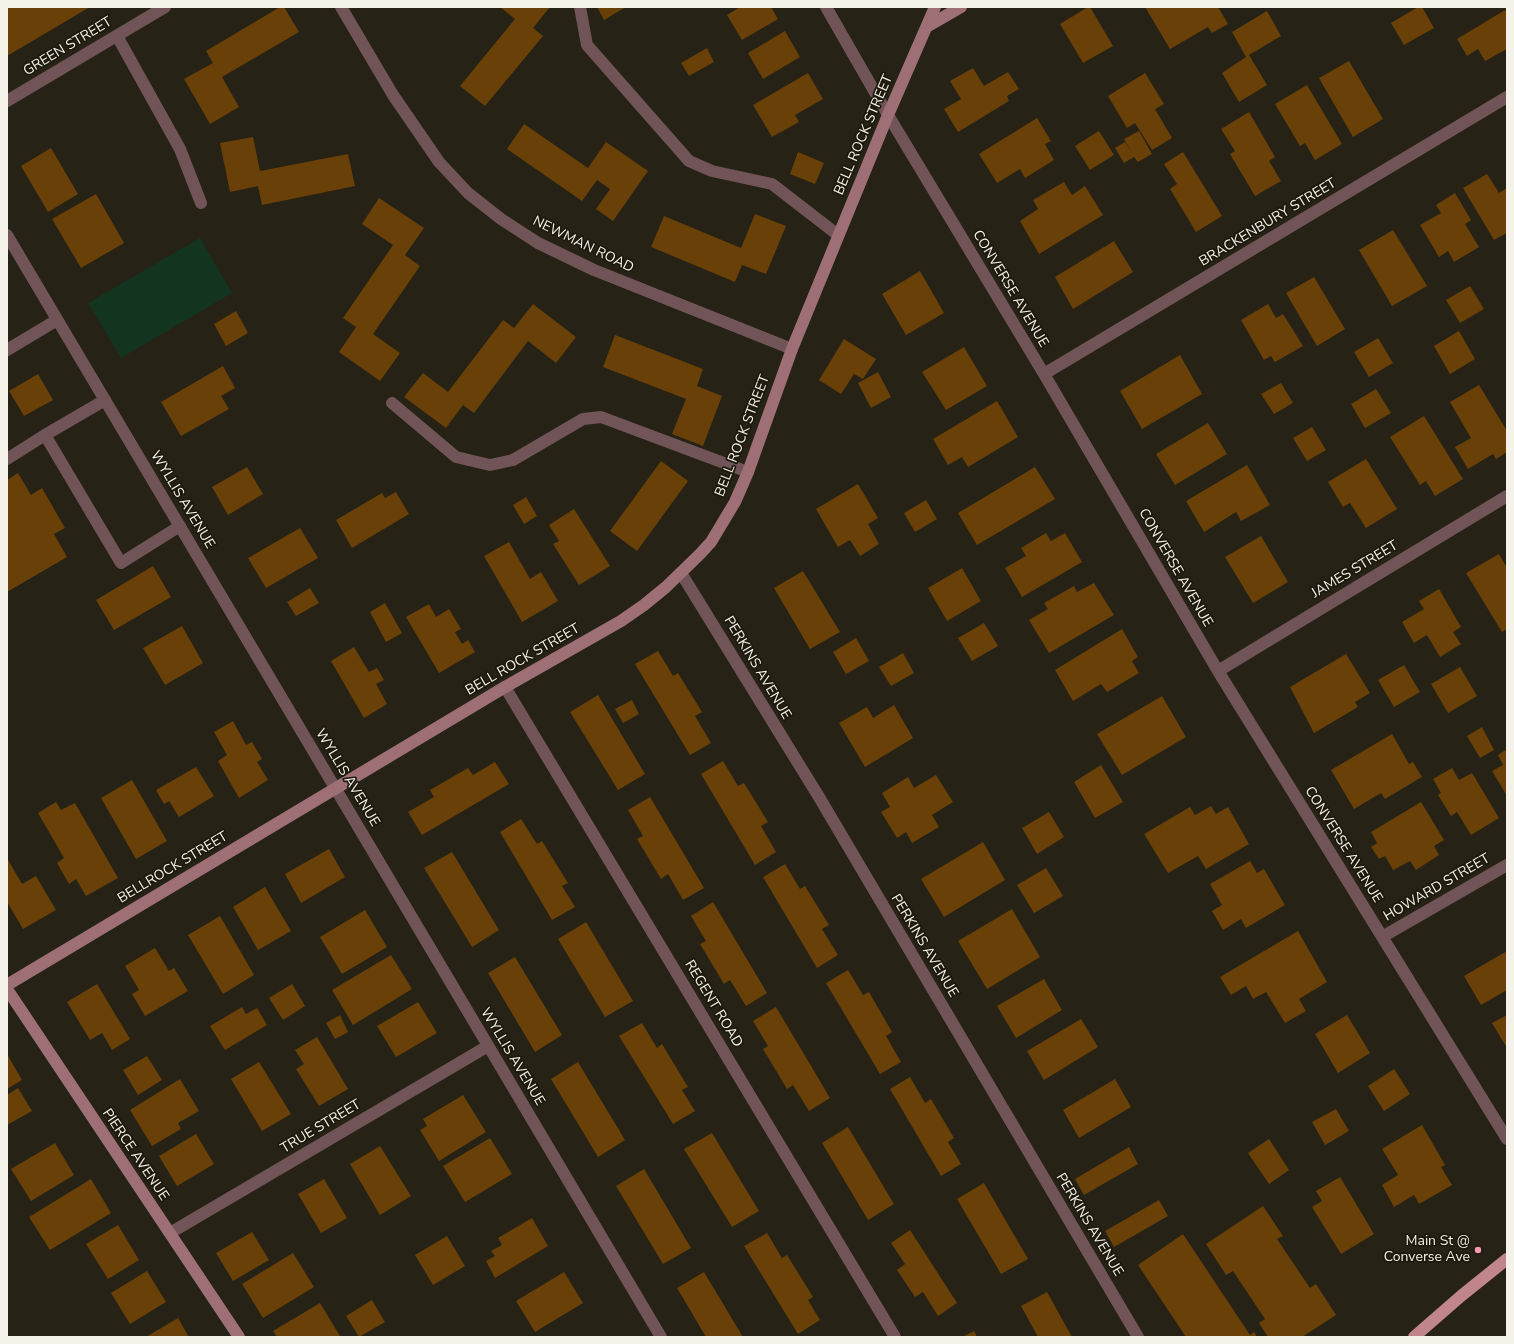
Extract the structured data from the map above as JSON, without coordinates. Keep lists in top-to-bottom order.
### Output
{
  "streets": {
    "street": [
      "GREEN STREET",
      "BELL ROCK STREET",
      "BRACKENBURY STREET",
      "NEWMAN ROAD",
      "CONVERSE AVENUE",
      "WYLLIS AVENUE",
      "JAMES STREET",
      "PERKINS AVENUE",
      "BELLROCK STREET",
      "HOWARD STREET",
      "REGENT ROAD",
      "TRUE STREET",
      "PIERCE AVENUE"
    ]
  },
  "crossings": [
    ["BELL ROCK STREET", "NEWMAN ROAD"],
    ["BELL ROCK STREET", "CONVERSE AVENUE"],
    ["BELL ROCK STREET", "PERKINS AVENUE"],
    ["BELL ROCK STREET", "BELLROCK STREET"],
    ["BELL ROCK STREET", "REGENT ROAD"],
    ["BRACKENBURY STREET", "CONVERSE AVENUE"],
    ["CONVERSE AVENUE", "JAMES STREET"],
    ["CONVERSE AVENUE", "HOWARD STREET"],
    ["WYLLIS AVENUE", "BELLROCK STREET"],
    ["WYLLIS AVENUE", "TRUE STREET"],
    ["TRUE STREET", "PIERCE AVENUE"]
  ],
  "places": ["Main St @ Converse Ave"]
}
